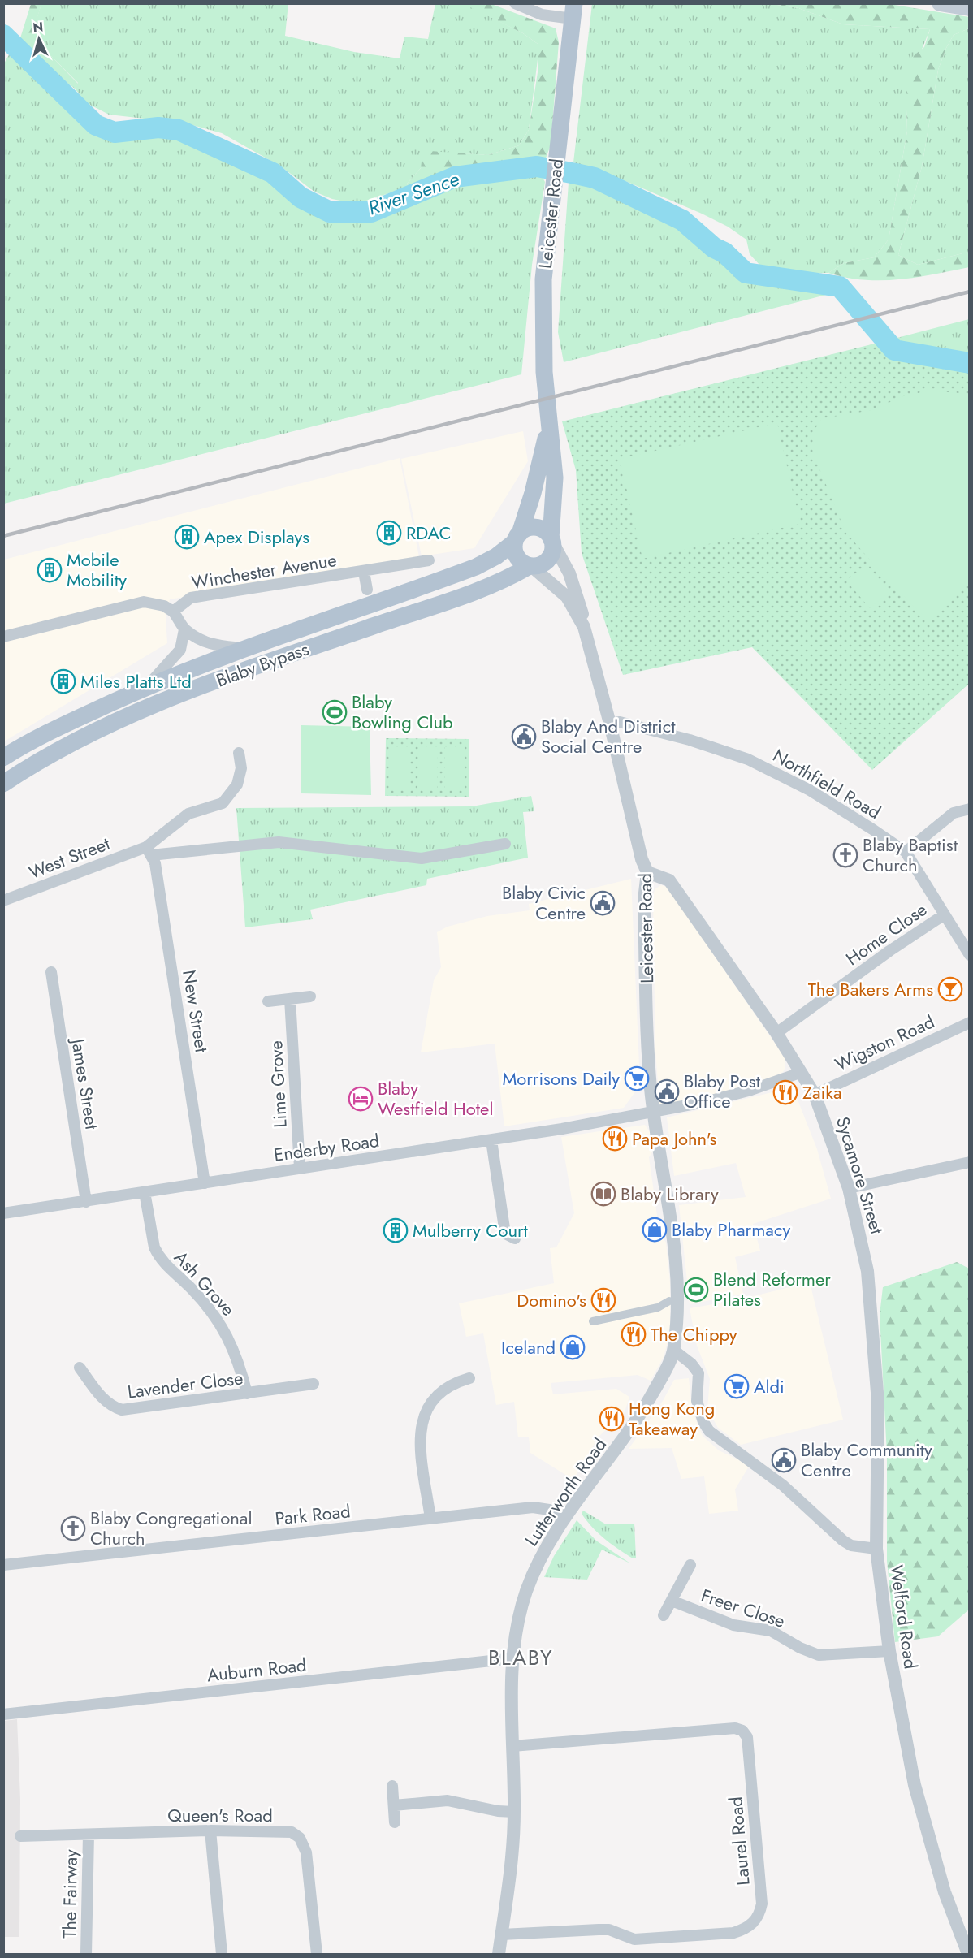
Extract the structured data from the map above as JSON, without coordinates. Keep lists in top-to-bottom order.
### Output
{
  "streets": {
    "main road": ["Leicester Road", "Blaby Bypass"],
    "street": [
      "Winchester Avenue",
      "Northfield Road",
      "West Street",
      "Home Close",
      "New Street",
      "Wigston Road",
      "James Street",
      "Lime Grove",
      "Enderby Road",
      "Sycamore Street",
      "Ash Grove",
      "Lavender Close",
      "Lutterworth Road",
      "Park Road",
      "Freer Close",
      "Welford Road",
      "Auburn Road",
      "Queen's Road",
      "Laurel Road",
      "The Fairway"
    ]
  },
  "crossings": [
    ["Leicester Road", "Blaby Bypass"],
    ["Leicester Road", "Northfield Road"],
    ["Leicester Road", "Enderby Road"],
    ["Leicester Road", "Sycamore Street"],
    ["Leicester Road", "Lutterworth Road"],
    ["Northfield Road", "Home Close"],
    ["West Street", "New Street"],
    ["Home Close", "Sycamore Street"],
    ["New Street", "Enderby Road"],
    ["Wigston Road", "Sycamore Street"],
    ["James Street", "Enderby Road"],
    ["Lime Grove", "Enderby Road"],
    ["Enderby Road", "Sycamore Street"],
    ["Enderby Road", "Ash Grove"],
    ["Sycamore Street", "Welford Road"],
    ["Ash Grove", "Lavender Close"],
    ["Lutterworth Road", "Park Road"],
    ["Lutterworth Road", "Welford Road"],
    ["Lutterworth Road", "Auburn Road"],
    ["Lutterworth Road", "Laurel Road"],
    ["Freer Close", "Welford Road"],
    ["Queen's Road", "The Fairway"]
  ],
  "districts": ["BLABY"],
  "water": ["River Sence"],
  "places": {
    "building": [
      "RDAC",
      "Apex Displays",
      "Mobile Mobility",
      "Miles Platts Ltd",
      "Mulberry Court"
    ],
    "sports": ["Blaby Bowling Club", "Blend Reformer Pilates"],
    "public building": [
      "Blaby And District Social Centre",
      "Blaby Civic Centre",
      "Blaby Post Office",
      "Blaby Community Centre"
    ],
    "church": ["Blaby Baptist Church", "Blaby Congregational Church"],
    "bar": ["The Bakers Arms"],
    "supermarket": ["Morrisons Daily", "Aldi"],
    "restaurant": [
      "Zaika",
      "Papa John's",
      "Domino's",
      "The Chippy",
      "Hong Kong Takeaway"
    ],
    "hotel": ["Blaby Westfield Hotel"],
    "library": ["Blaby Library"],
    "shop": ["Blaby Pharmacy", "Iceland"]
  },
  "north": "top"
}
